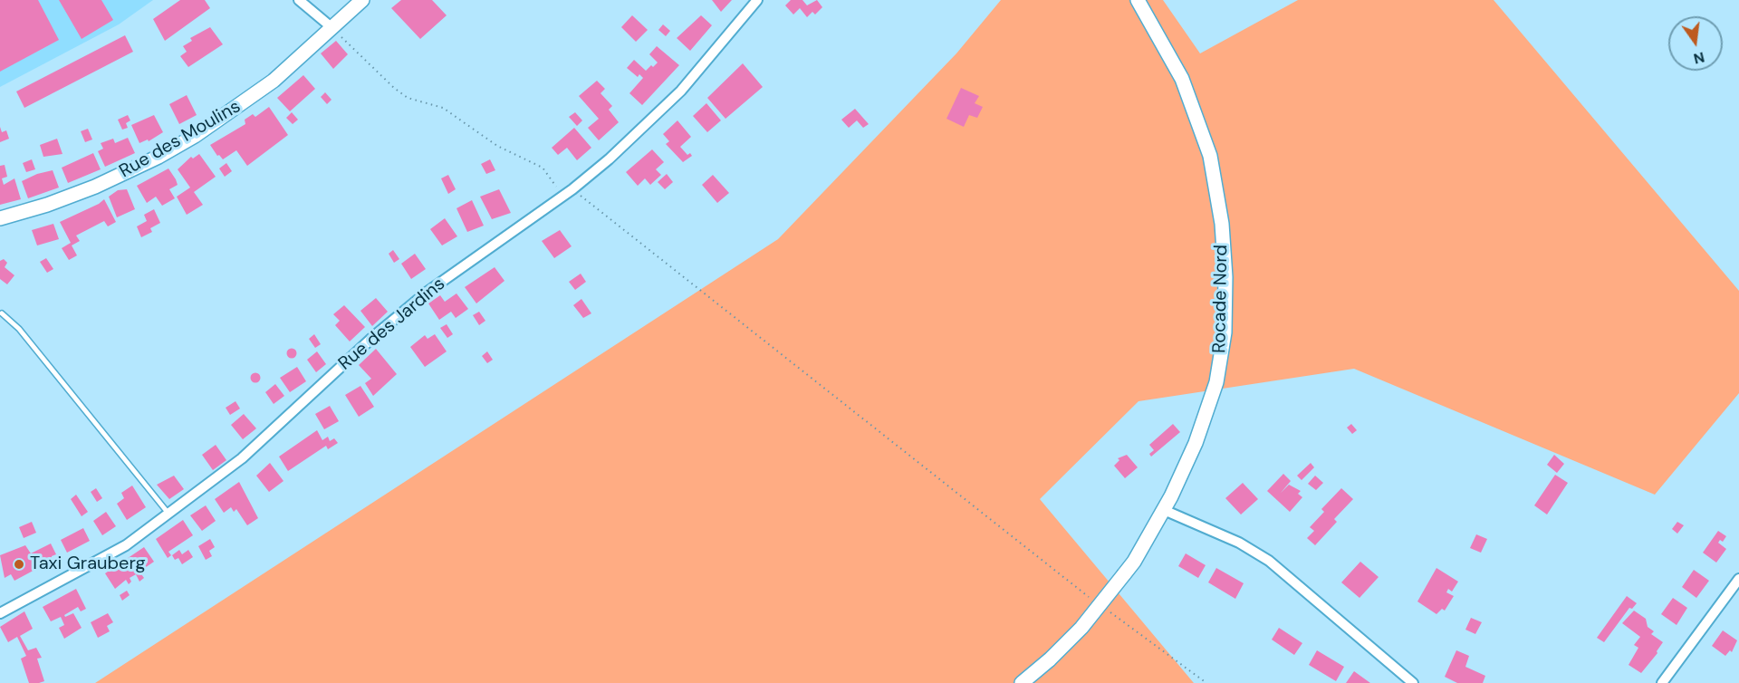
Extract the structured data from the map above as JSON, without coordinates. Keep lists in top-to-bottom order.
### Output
{
  "streets": {
    "main road": ["Rue des Moulins", "Rocade Nord"],
    "street": ["Rue des Jardins"]
  },
  "places": ["Taxi Grauberg"],
  "north": "bottom"
}
